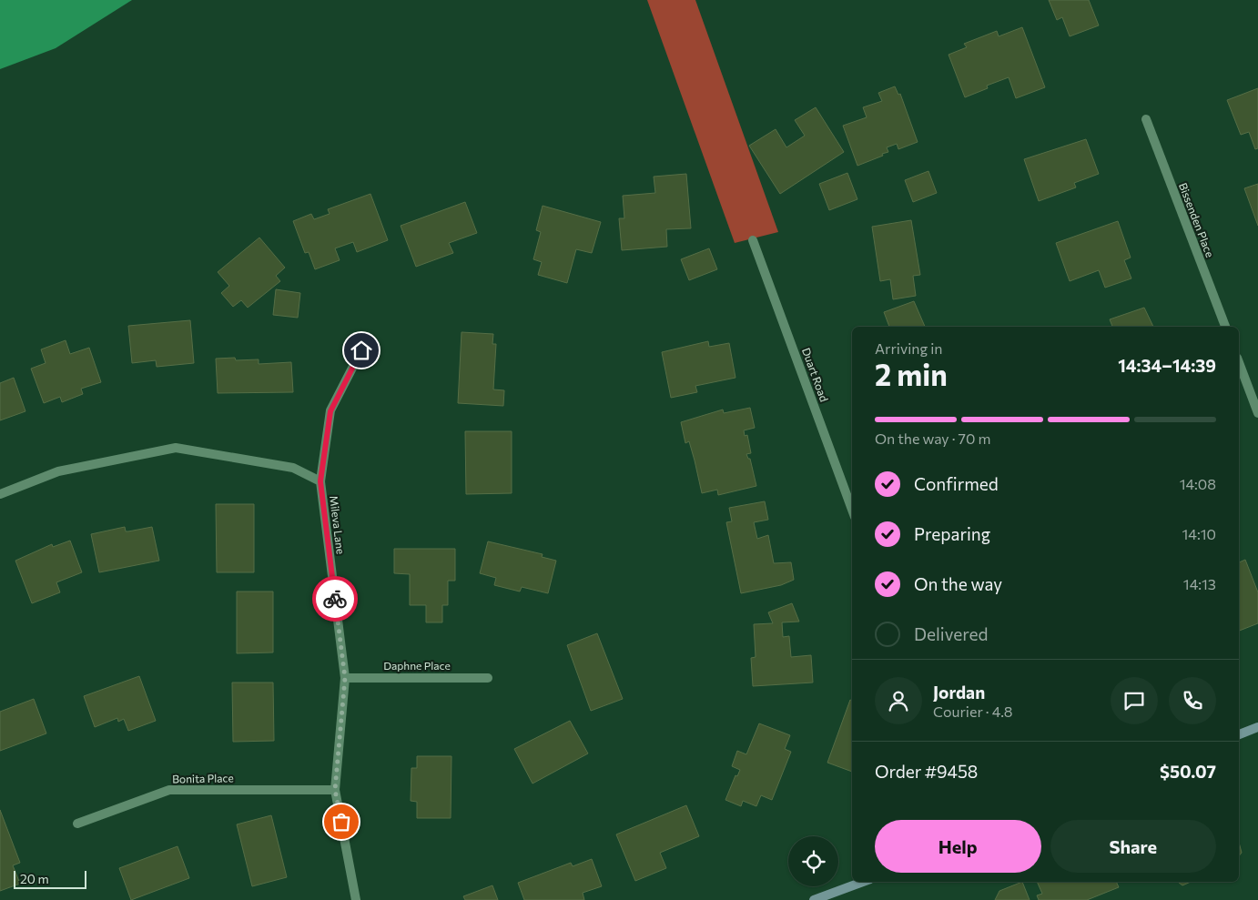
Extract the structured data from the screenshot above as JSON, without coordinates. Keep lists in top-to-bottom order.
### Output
{
  "streets": {
    "street": [
      "Bissenden Place",
      "Duart Road",
      "Mileva Lane",
      "Daphne Place",
      "Bonita Place"
    ]
  },
  "crossings": [
    ["Mileva Lane", "Daphne Place"],
    ["Mileva Lane", "Bonita Place"]
  ],
  "scale_bar": "20 m",
  "page": {
    "heading": ["2 min", "Arriving in", "14:34–14:39"],
    "panel": [
      "Jordan",
      "Courier · 4.8",
      "Order #9458",
      "$50.07"
    ],
    "bar": "On the way · 70 m",
    "list": [
      ["Confirmed", "14:08"],
      ["Preparing", "14:10"],
      ["On the way", "14:13"],
      "Delivered"
    ],
    "buttons": ["Help", "Share"],
    "scale": "20 m"
  }
}
